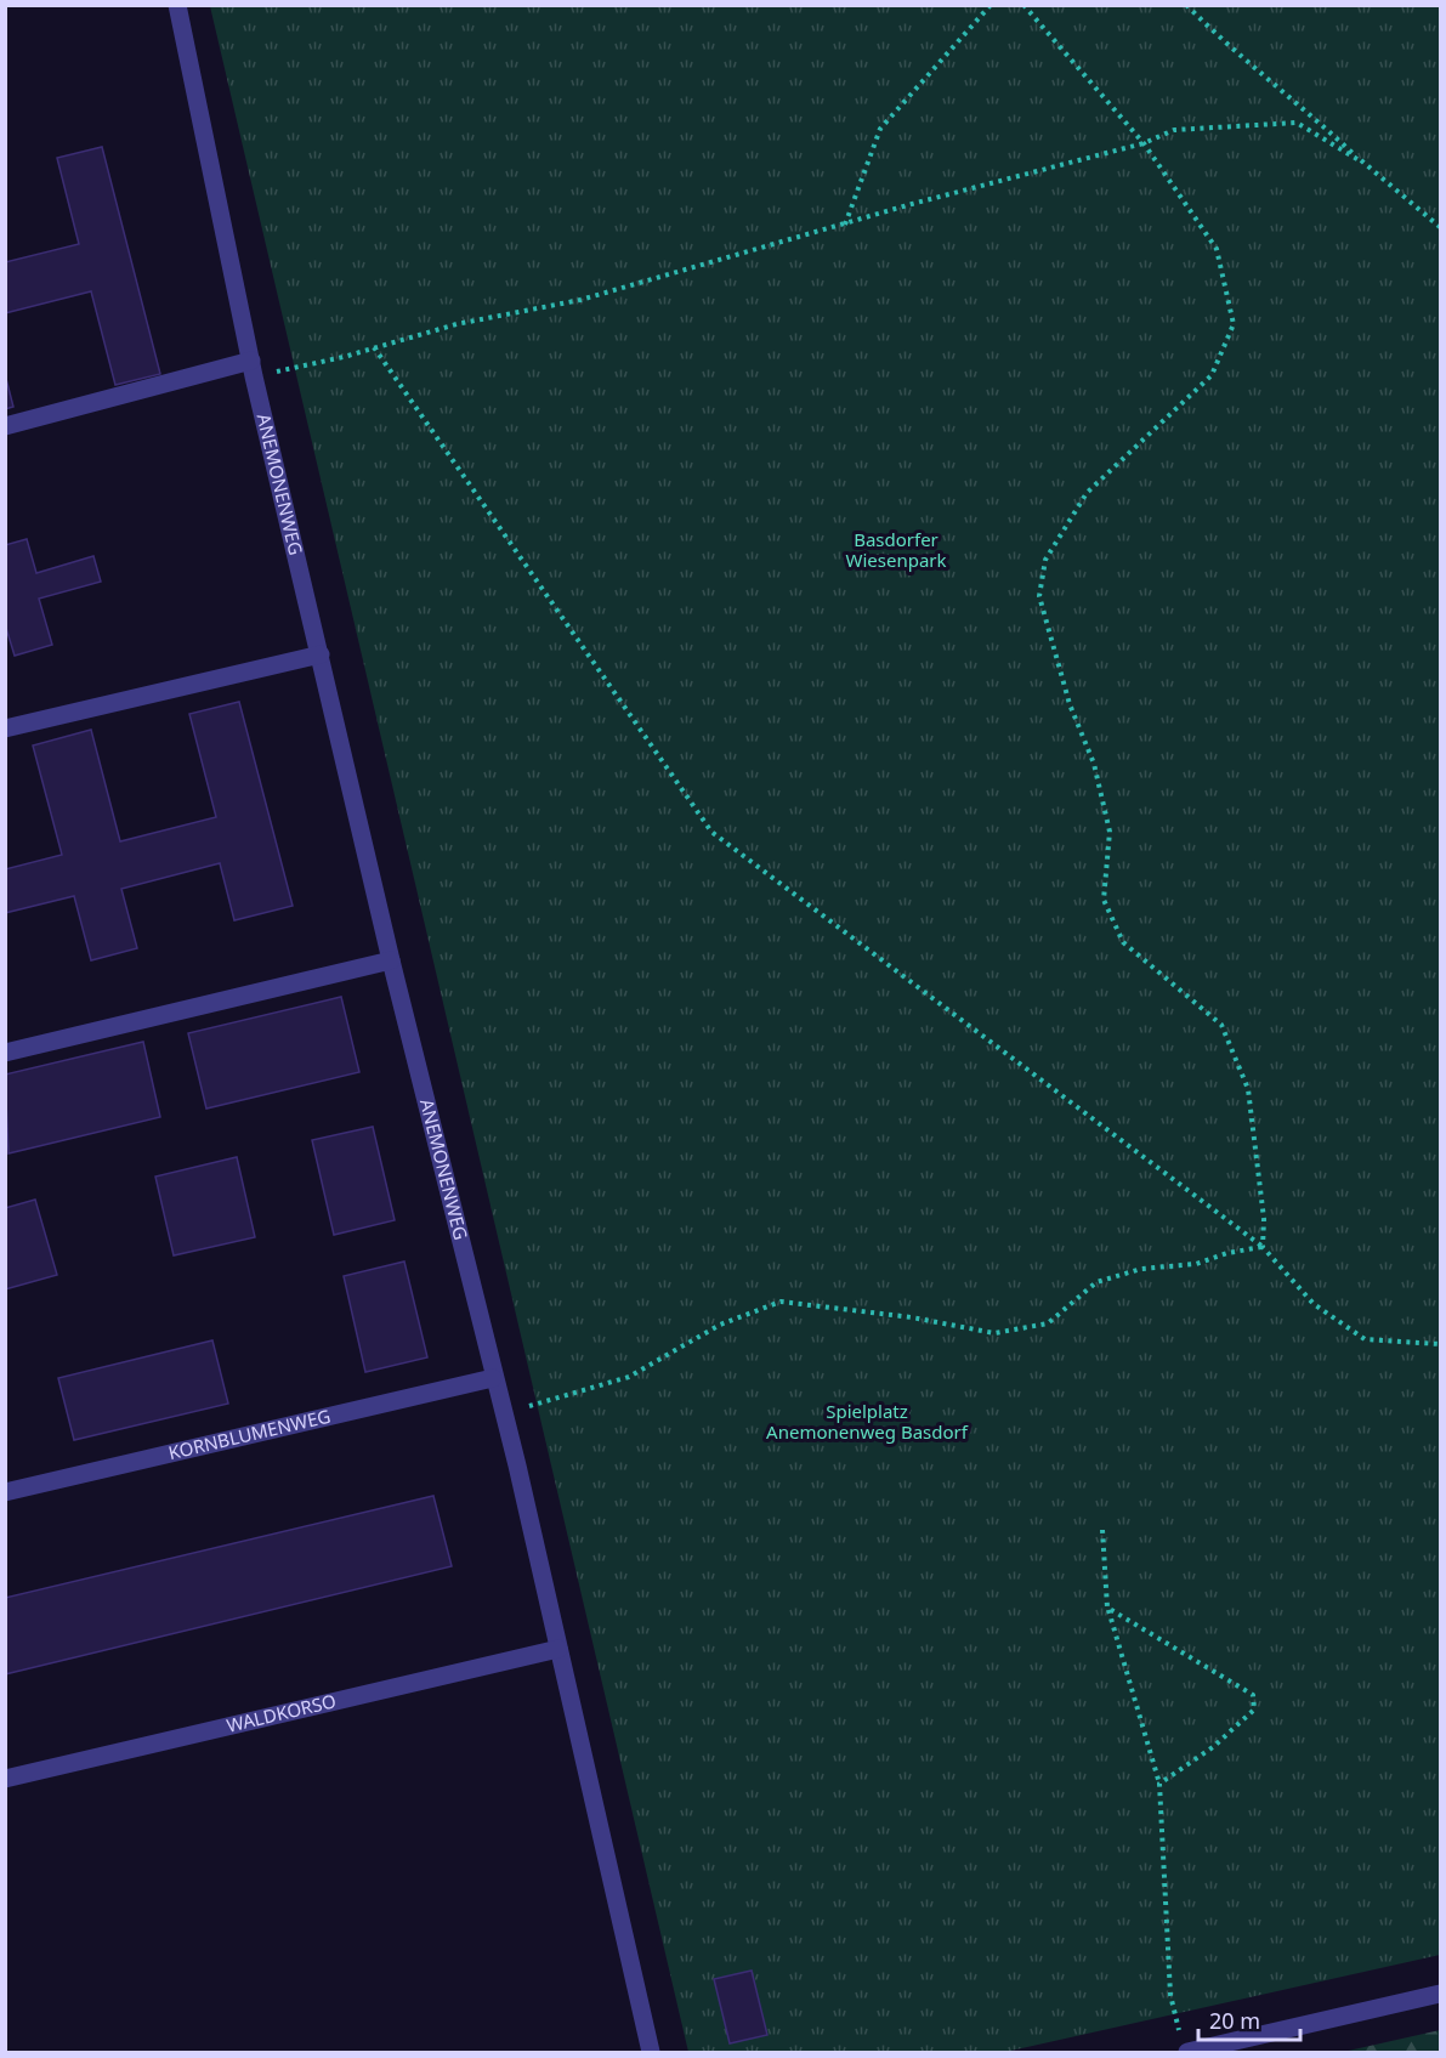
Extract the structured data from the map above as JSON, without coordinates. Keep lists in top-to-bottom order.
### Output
{
  "streets": {
    "street": ["ANEMONENWEG", "KORNBLUMENWEG", "WALDKORSO"]
  },
  "crossings": [
    ["ANEMONENWEG", "KORNBLUMENWEG"],
    ["ANEMONENWEG", "WALDKORSO"]
  ],
  "parks": ["Basdorfer Wiesenpark", "Spielplatz Anemonenweg Basdorf"],
  "scale_bar": "20 m"
}
